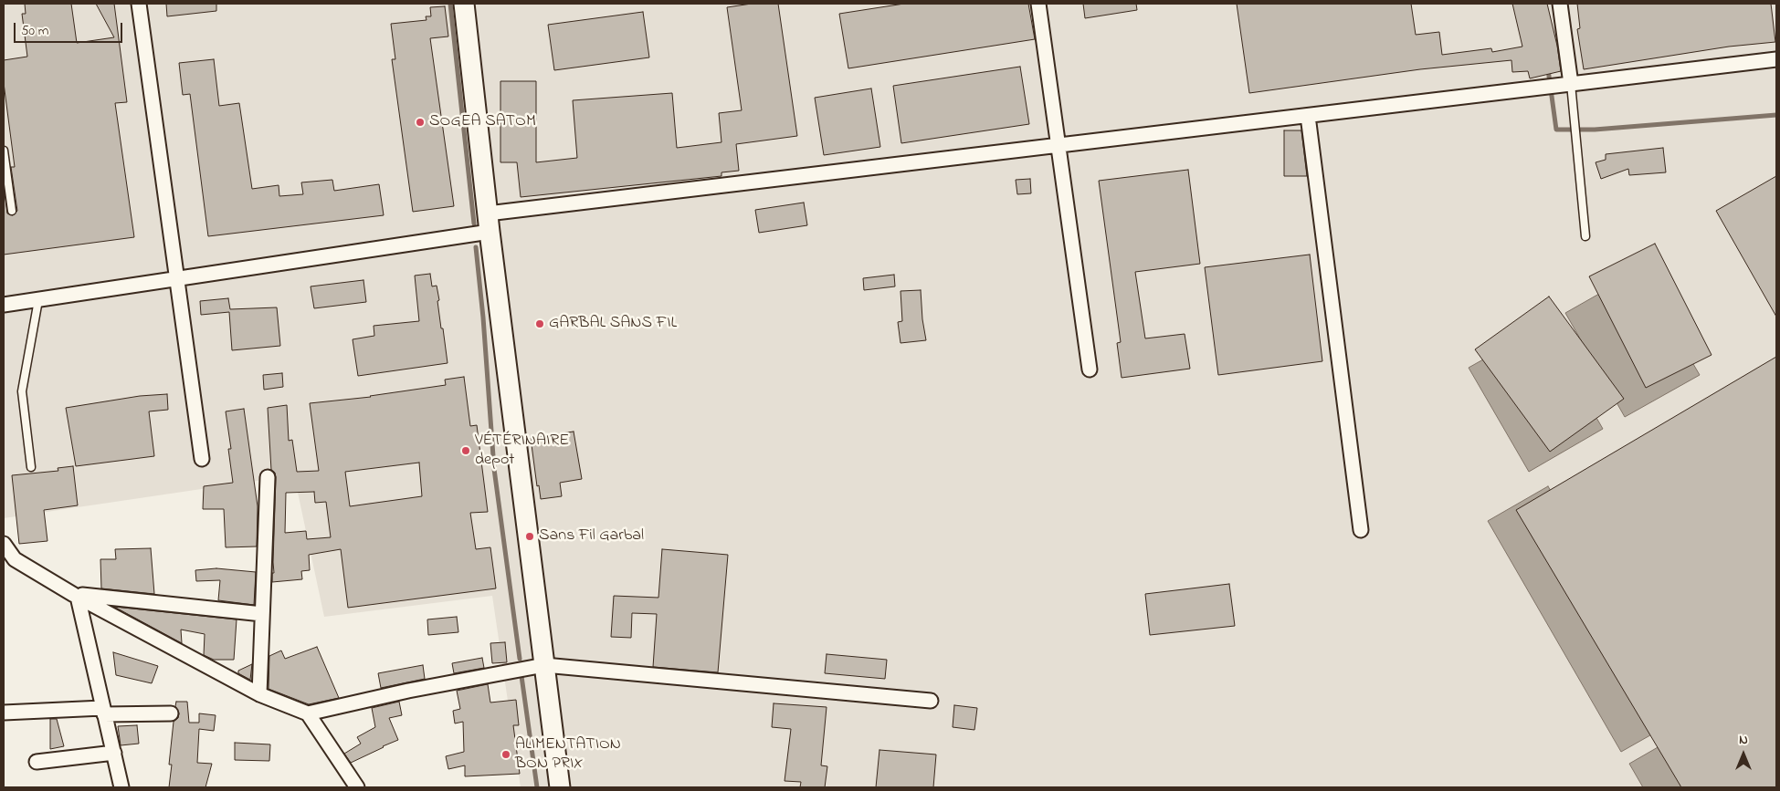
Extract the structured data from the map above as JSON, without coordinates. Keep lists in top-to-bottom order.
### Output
{
  "places": [
    "SOGEA SATOM",
    "GARBAL SANS FIL",
    "VÉTÉRINAIRE depot",
    "Sans Fil Garbal",
    "ALIMENTATION BON PRIX"
  ],
  "scale_bar": "50 m",
  "north": "top"
}
